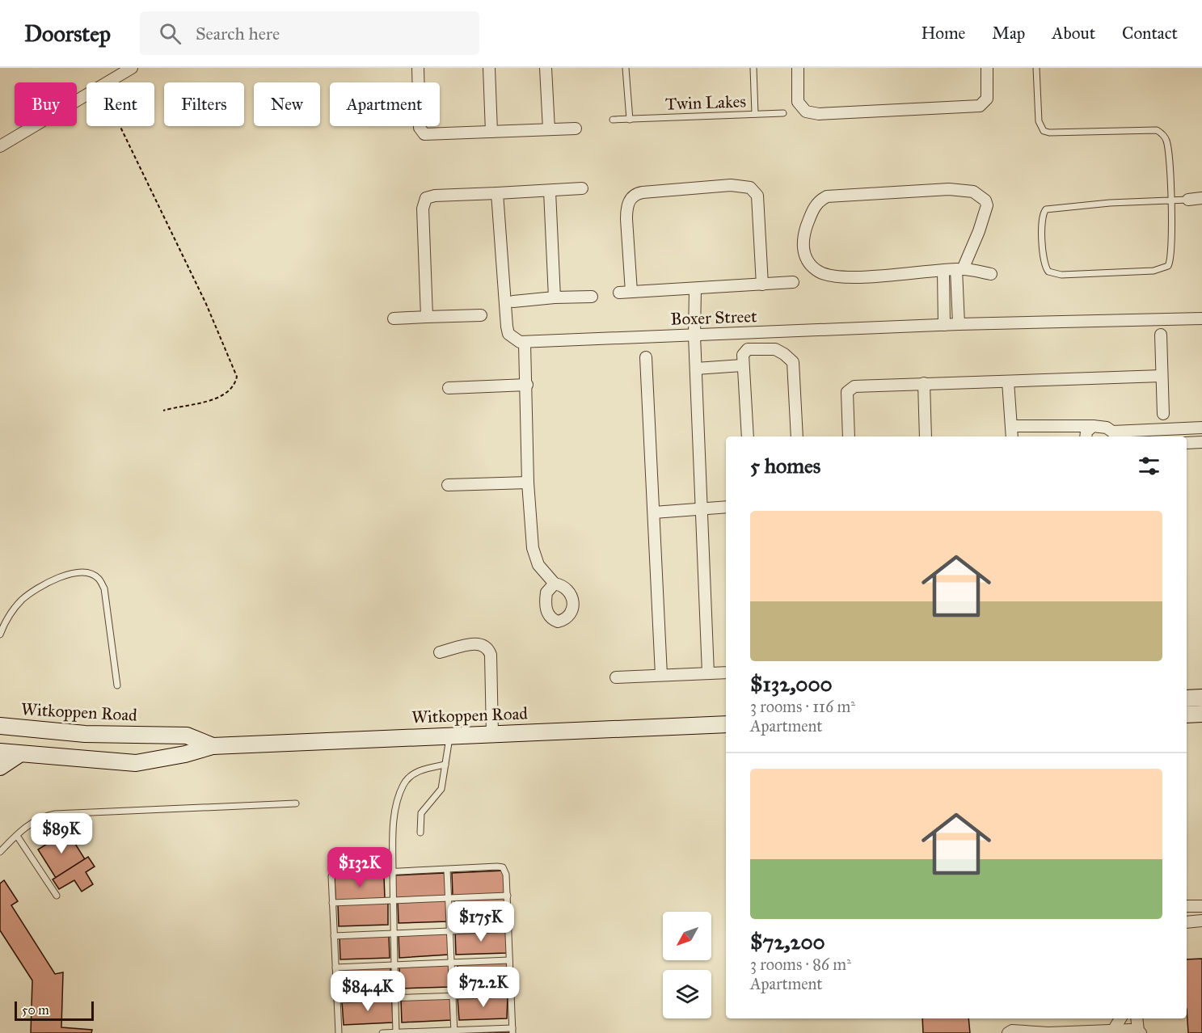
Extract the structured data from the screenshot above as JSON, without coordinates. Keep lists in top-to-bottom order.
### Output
{
  "streets": {
    "main road": ["Witkoppen Road"],
    "street": ["Boxer Street"],
    "lane": ["Twin Lakes"]
  },
  "scale_bar": "50 m",
  "north": "bottom left",
  "page": {
    "header": "Doorstep",
    "search": "Search here",
    "nav": [
      "Home",
      "Map",
      "About",
      "Contact"
    ],
    "chip": [
      "Buy",
      "Rent",
      "Filters",
      "New",
      "Apartment"
    ],
    "heading": "5 homes",
    "list": [
      {
        "name": "$132,000",
        "note": "3 rooms · 116 m² · Apartment"
      },
      {
        "name": "$72,200",
        "note": "3 rooms · 86 m² · Apartment"
      }
    ],
    "price": [
      "$89K",
      "$132K",
      "$175K",
      "$72.2K",
      "$84.4K"
    ],
    "scale": "50 m"
  }
}
